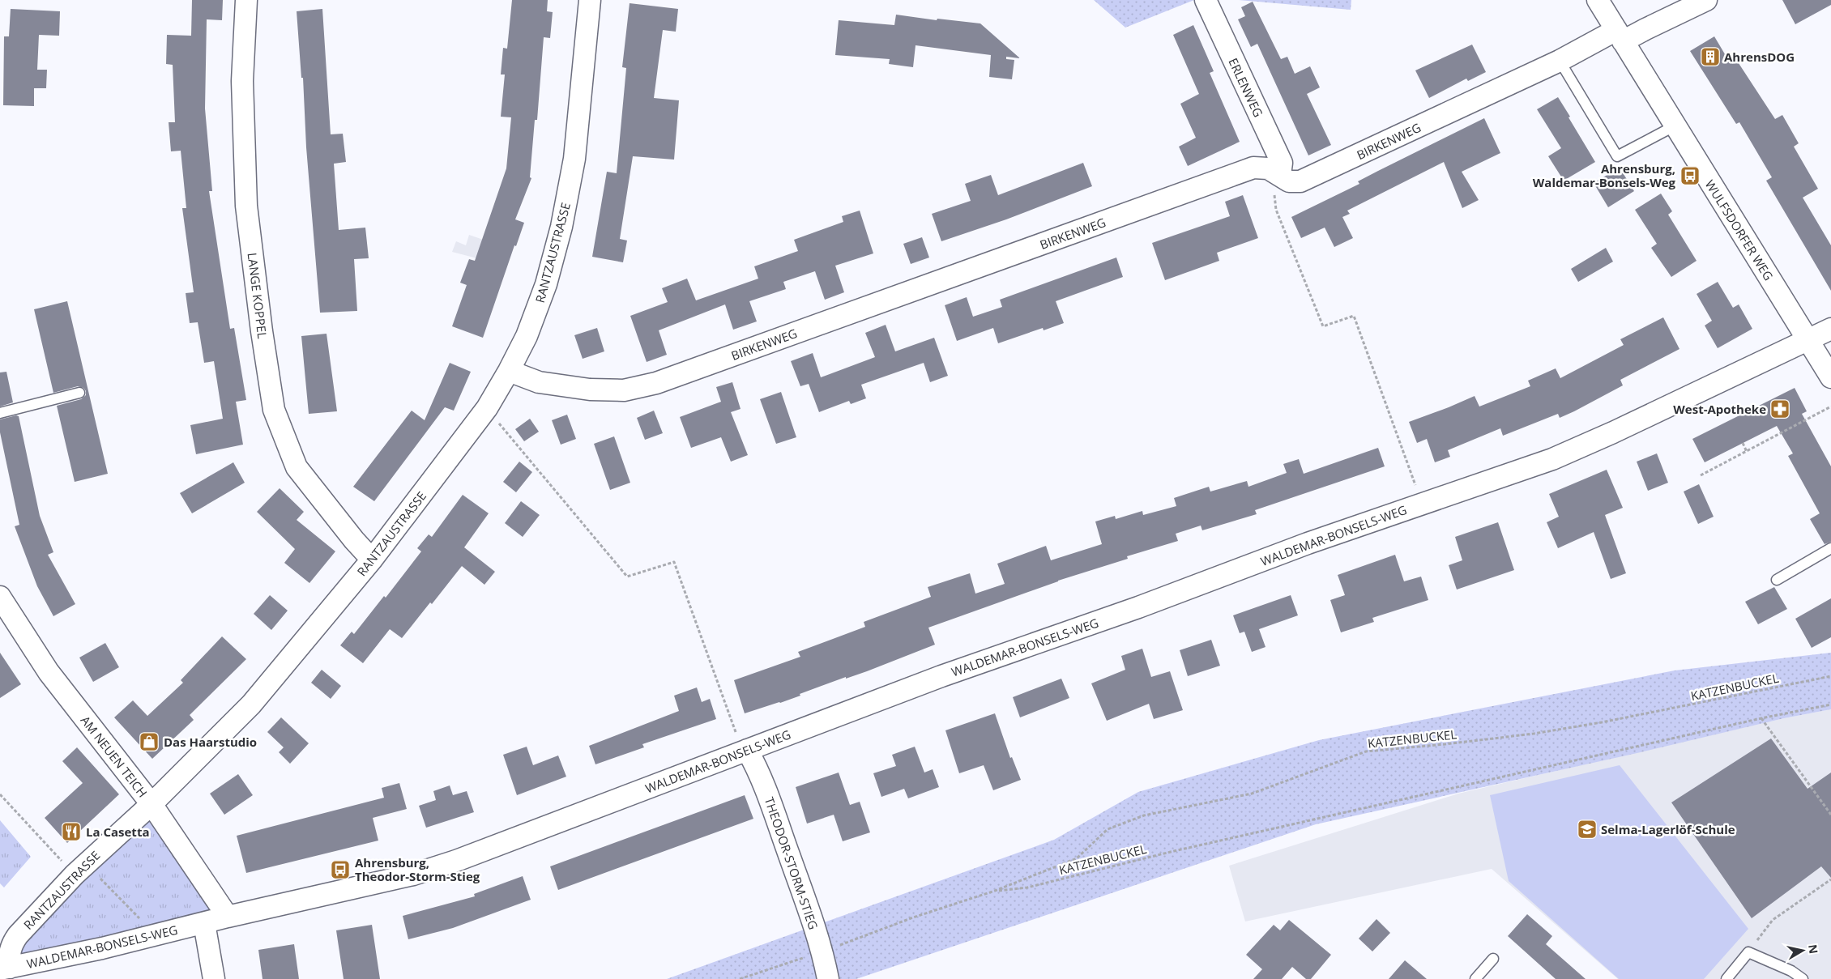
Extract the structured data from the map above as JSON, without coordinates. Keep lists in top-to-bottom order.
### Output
{
  "streets": {
    "street": [
      "ERLENWEG",
      "BIRKENWEG",
      "WULFSDORFER WEG",
      "RANTZAUSTRASSE",
      "LANGE KOPPEL",
      "WALDEMAR-BONSELS-WEG",
      "AM NEUEN TEICH",
      "THEODOR-STORM-STIEG"
    ],
    "path": ["KATZENBUCKEL"]
  },
  "crossings": [
    ["ERLENWEG", "BIRKENWEG"],
    ["BIRKENWEG", "WULFSDORFER WEG"],
    ["BIRKENWEG", "RANTZAUSTRASSE"],
    ["WULFSDORFER WEG", "WALDEMAR-BONSELS-WEG"],
    ["RANTZAUSTRASSE", "LANGE KOPPEL"],
    ["RANTZAUSTRASSE", "WALDEMAR-BONSELS-WEG"],
    ["RANTZAUSTRASSE", "AM NEUEN TEICH"],
    ["WALDEMAR-BONSELS-WEG", "AM NEUEN TEICH"],
    ["WALDEMAR-BONSELS-WEG", "THEODOR-STORM-STIEG"],
    ["KATZENBUCKEL", "THEODOR-STORM-STIEG"]
  ],
  "places": {
    "building": ["AhrensDOG"],
    "bus stop": ["Ahrensburg, Waldemar-Bonsels-Weg", "Ahrensburg, Theodor-Storm-Stieg"],
    "pharmacy": ["West-Apotheke"],
    "shop": ["Das Haarstudio"],
    "school or university": ["Selma-Lagerlöf-Schule"],
    "restaurant": ["La Casetta"]
  },
  "north": "right"
}
